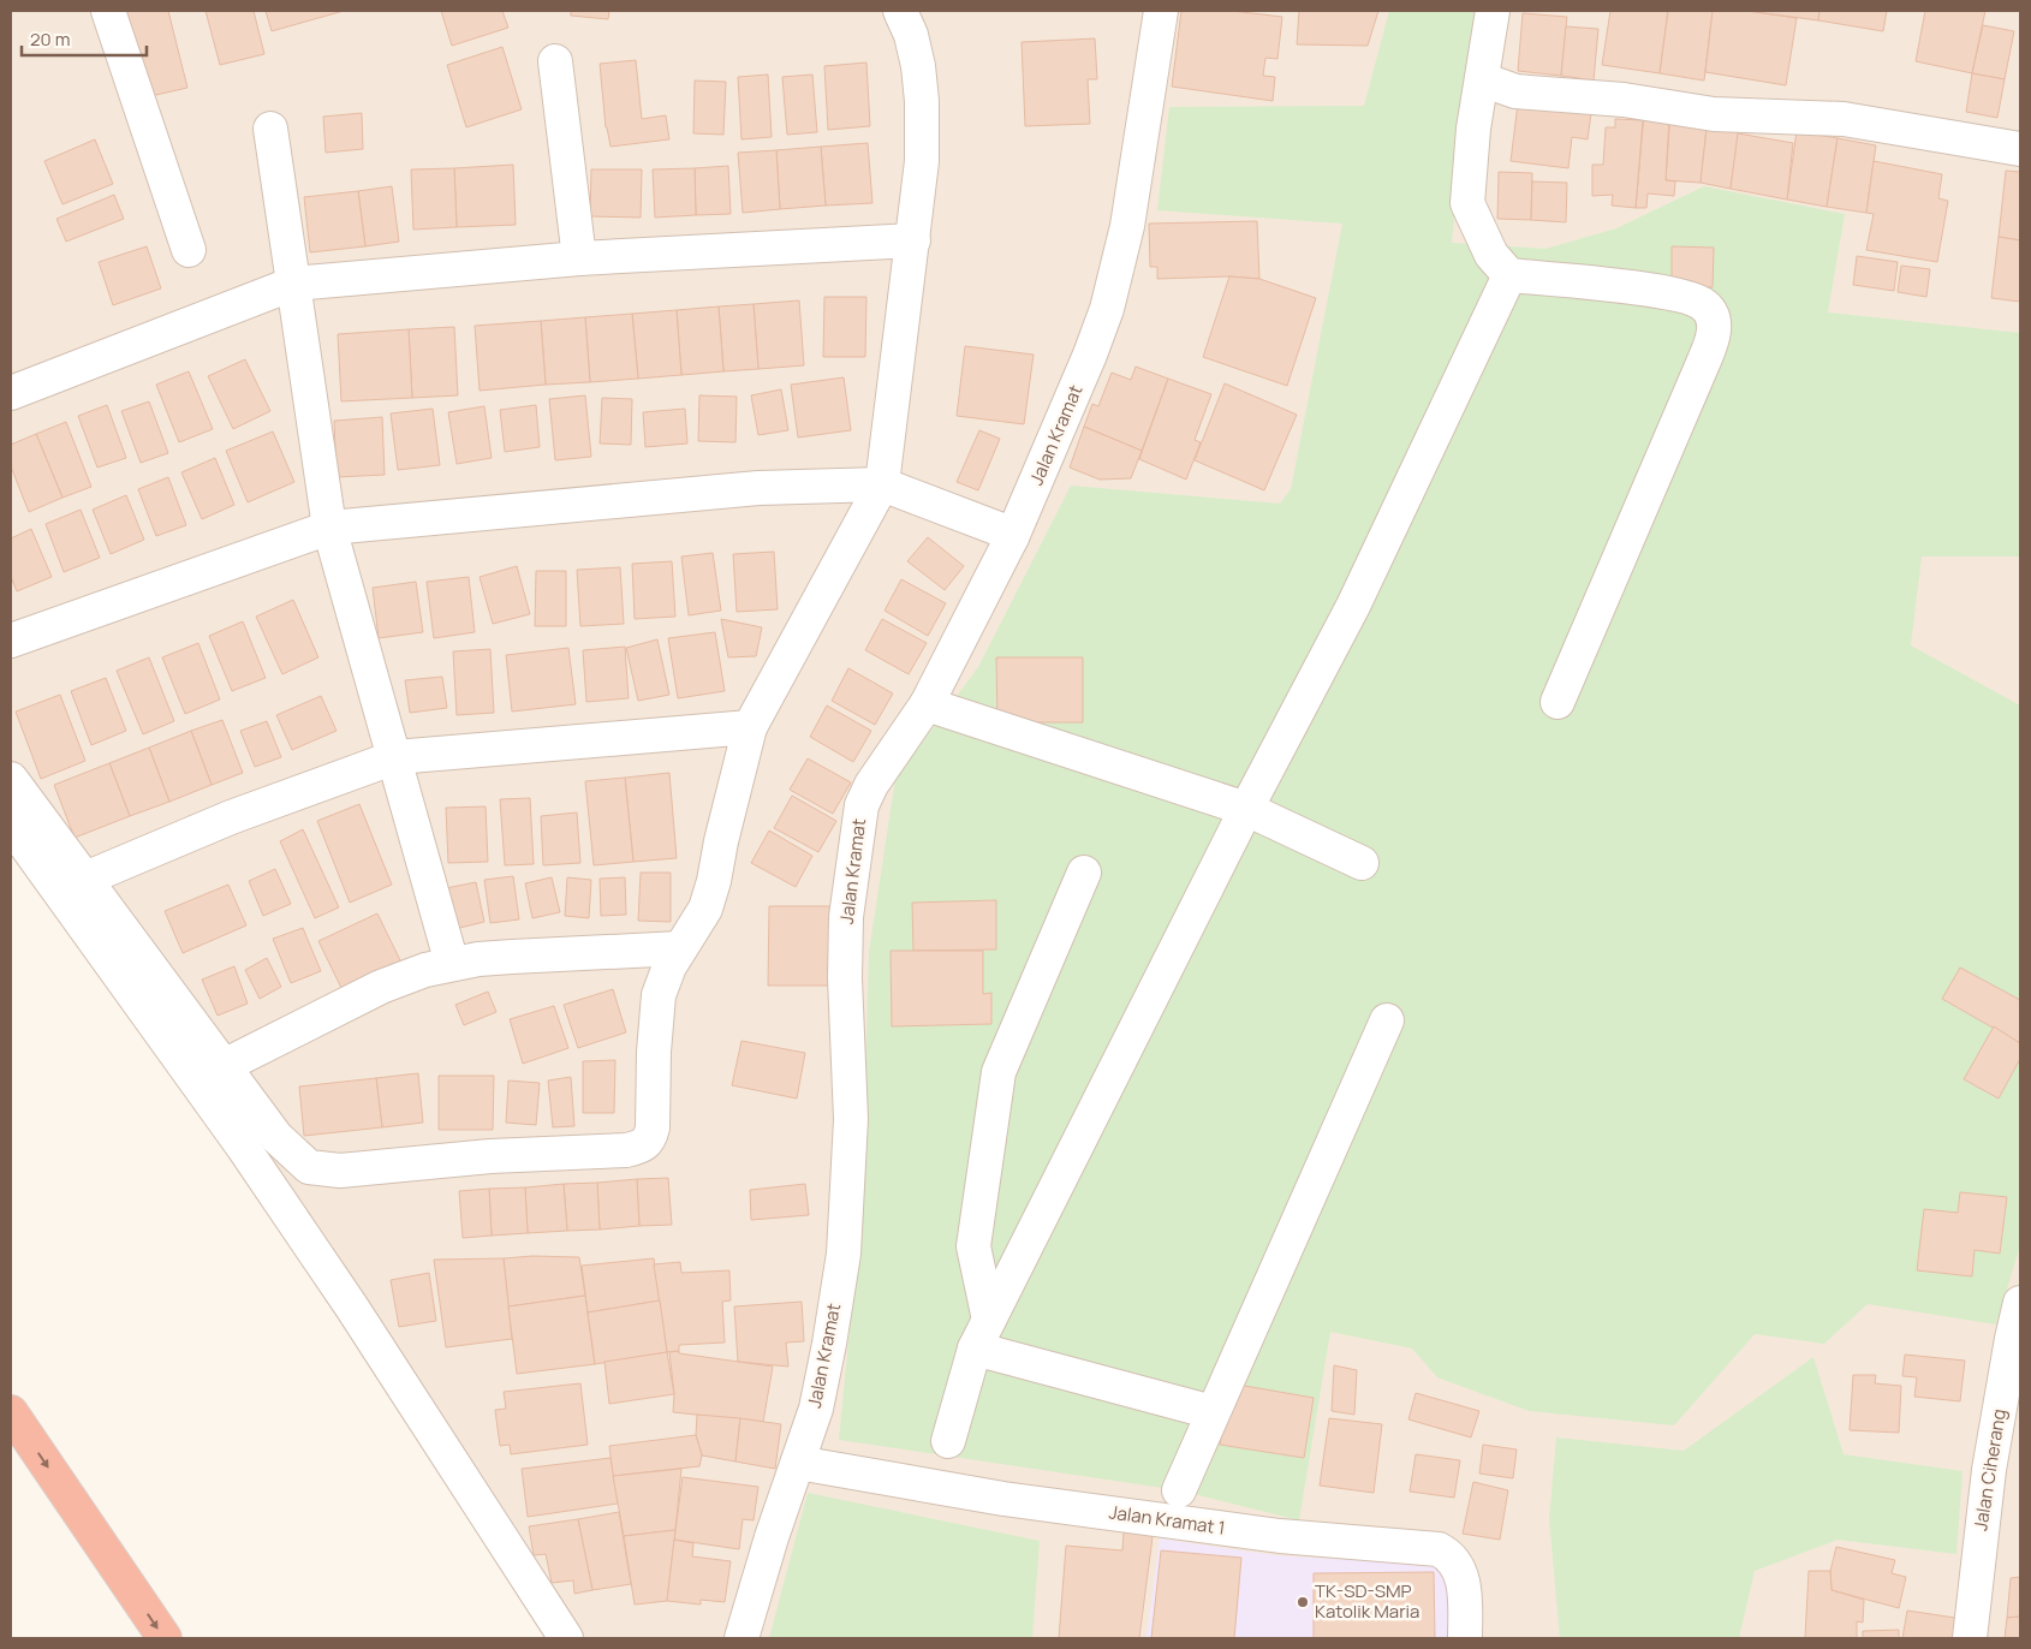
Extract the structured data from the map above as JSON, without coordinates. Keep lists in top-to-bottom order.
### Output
{
  "streets": {
    "street": ["Jalan Kramat", "Jalan Ciherang", "Jalan Kramat 1"]
  },
  "crossings": [
    ["Jalan Kramat", "Jalan Kramat 1"]
  ],
  "places": ["TK-SD-SMP Katolik Maria"],
  "scale_bar": "20 m"
}
